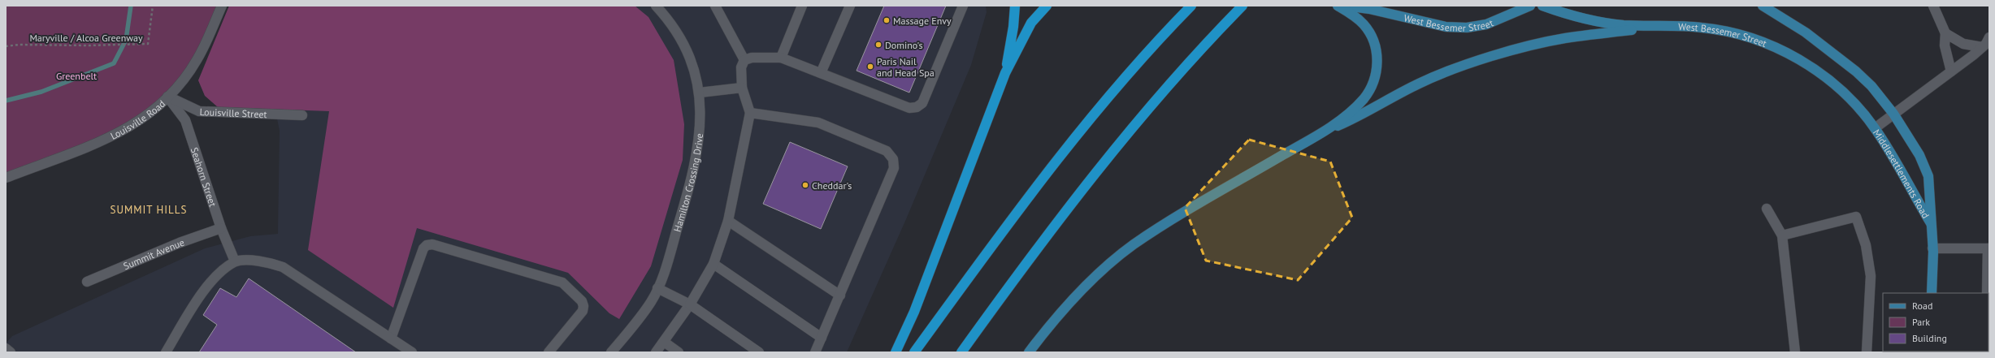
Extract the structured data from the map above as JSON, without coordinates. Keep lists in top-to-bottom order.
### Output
{
  "streets": {
    "main road": ["West Bessemer Street", "Middlesettlements Road"],
    "street": [
      "Louisville Street",
      "Louisville Road",
      "Seahorn Street",
      "Hamilton Crossing Drive",
      "Summit Avenue"
    ],
    "path": ["Maryville / Alcoa Greenway"]
  },
  "crossings": [
    ["West Bessemer Street", "Middlesettlements Road"],
    ["Louisville Street", "Louisville Road"],
    ["Louisville Street", "Seahorn Street"],
    ["Louisville Road", "Seahorn Street"],
    ["Seahorn Street", "Summit Avenue"]
  ],
  "districts": ["SUMMIT HILLS"],
  "parks": ["Greenbelt"],
  "places": [
    "Massage Envy",
    "Domino's",
    "Paris Nail and Head Spa",
    "Cheddar's"
  ],
  "legend": ["Road", "Park", "Building"]
}
